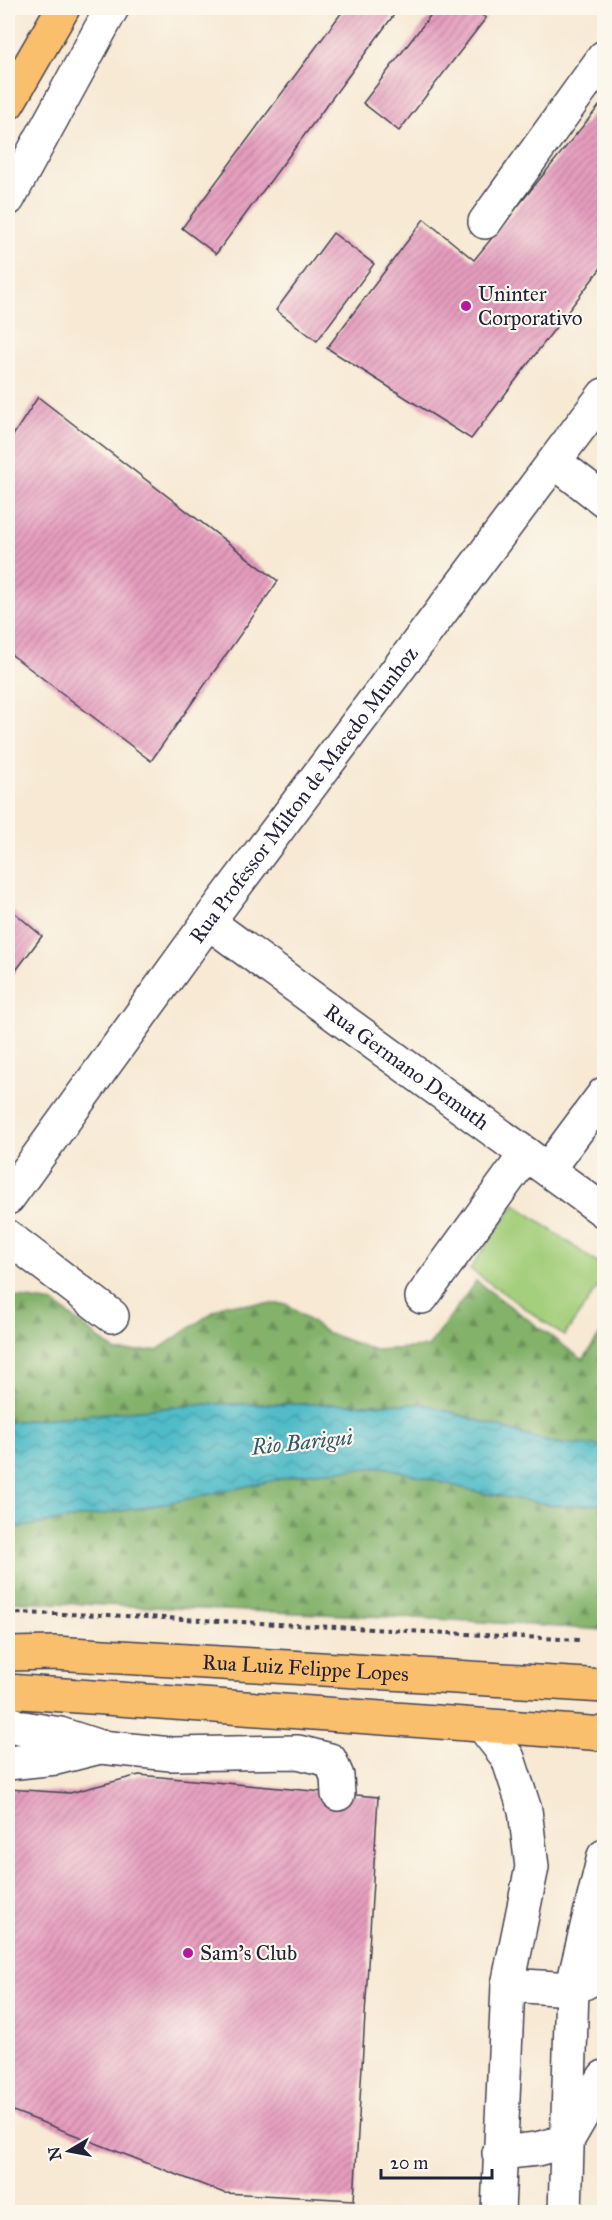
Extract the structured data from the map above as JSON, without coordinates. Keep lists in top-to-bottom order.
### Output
{
  "streets": {
    "main road": ["Rua Luiz Felippe Lopes"],
    "street": ["Rua Professor Milton de Macedo Munhoz", "Rua Germano Demuth"]
  },
  "crossings": [
    ["Rua Professor Milton de Macedo Munhoz", "Rua Germano Demuth"]
  ],
  "water": ["Rio Barigui"],
  "places": ["Uninter Corporativo", "Sam's Club"],
  "scale_bar": "20 m",
  "north": "left"
}
